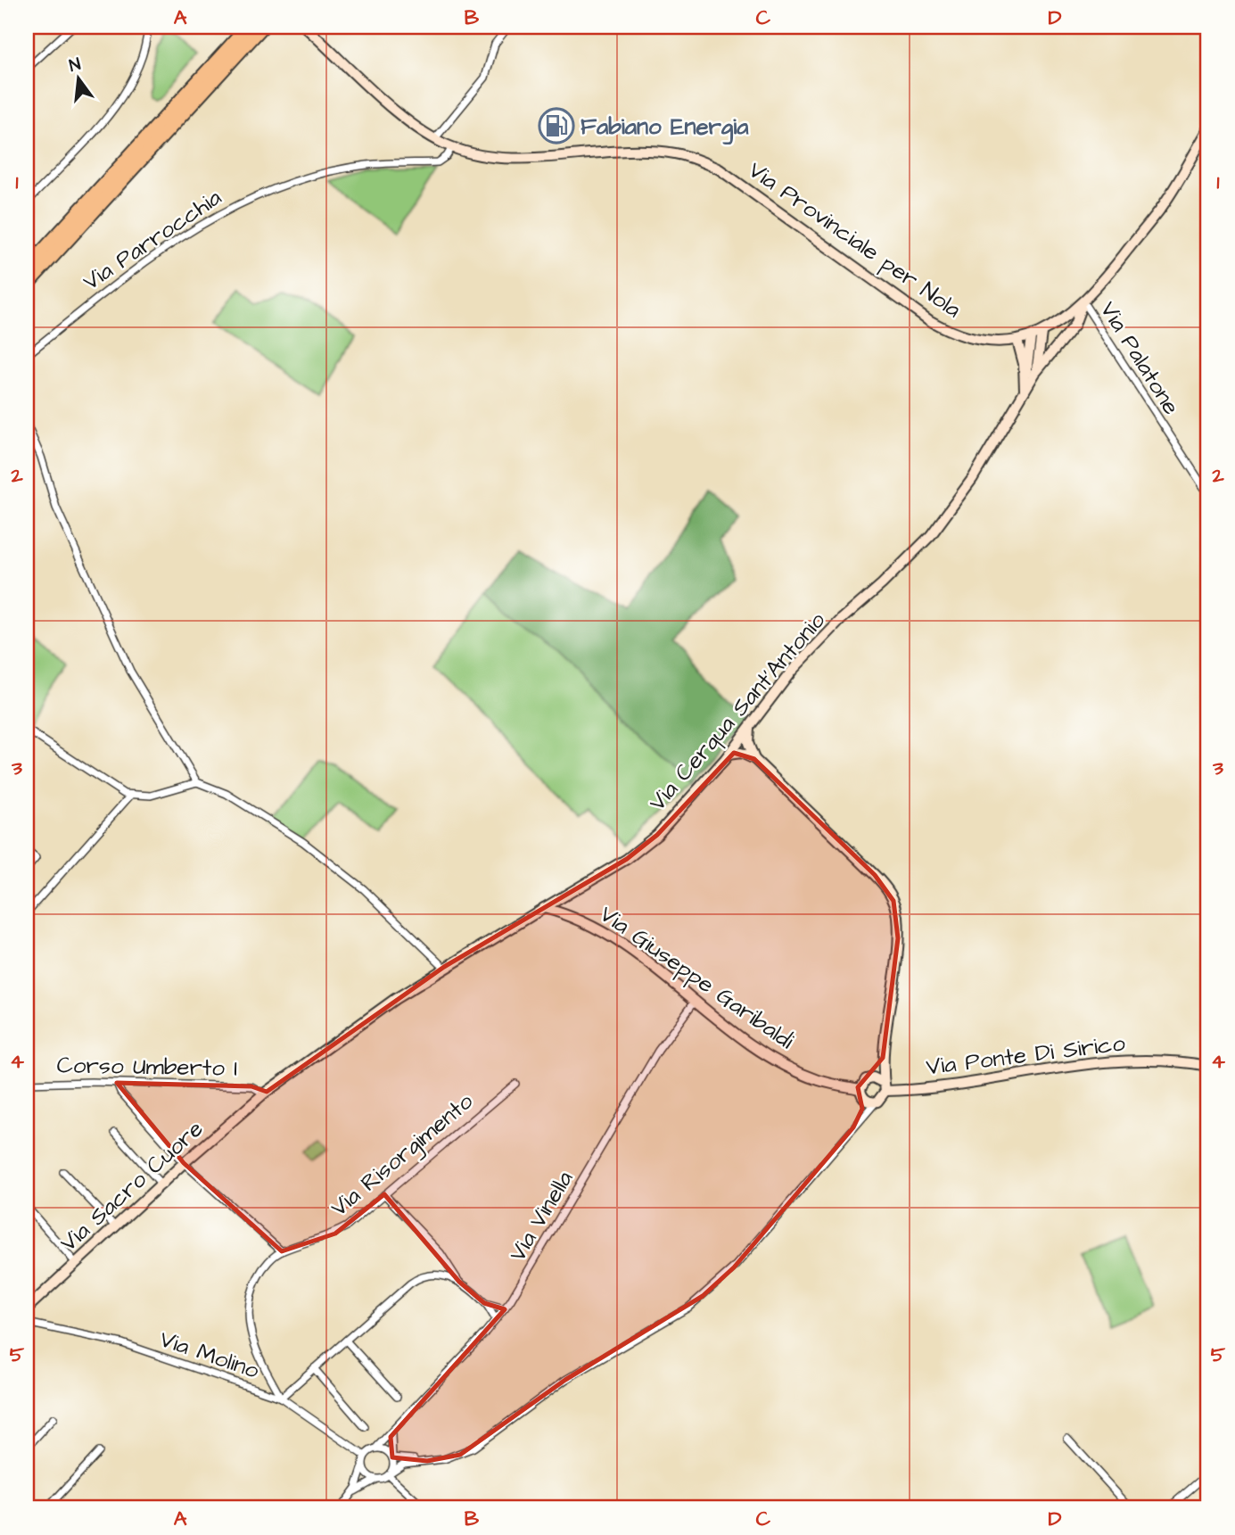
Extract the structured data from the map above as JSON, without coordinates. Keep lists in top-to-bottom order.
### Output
{
  "streets": {
    "street": [
      "Via Parrocchia",
      "Via Provinciale per Nola",
      "Via Palatone",
      "Via Cerqua Sant'Antonio",
      "Via Giuseppe Garibaldi",
      "Via Ponte Di Sirico",
      "Corso Umberto I",
      "Via Risorgimento",
      "Via Sacro Cuore",
      "Via Vinella",
      "Via Molino"
    ]
  },
  "crossings": [
    ["Via Parrocchia", "Via Provinciale per Nola"],
    ["Via Provinciale per Nola", "Via Palatone"],
    ["Via Provinciale per Nola", "Via Cerqua Sant'Antonio"],
    ["Via Palatone", "Via Cerqua Sant'Antonio"],
    ["Via Cerqua Sant'Antonio", "Via Giuseppe Garibaldi"],
    ["Via Giuseppe Garibaldi", "Via Ponte Di Sirico"],
    ["Via Giuseppe Garibaldi", "Via Vinella"],
    ["Corso Umberto I", "Via Sacro Cuore"],
    ["Via Risorgimento", "Via Molino"],
    ["Via Vinella", "Via Molino"]
  ],
  "places": {
    "fuel station": ["Fabiano Energia"]
  },
  "north": "top",
  "grid": {
    "columns": [
      "A",
      "B",
      "C",
      "D"
    ],
    "rows": [
      "1",
      "2",
      "3",
      "4",
      "5"
    ]
  }
}
